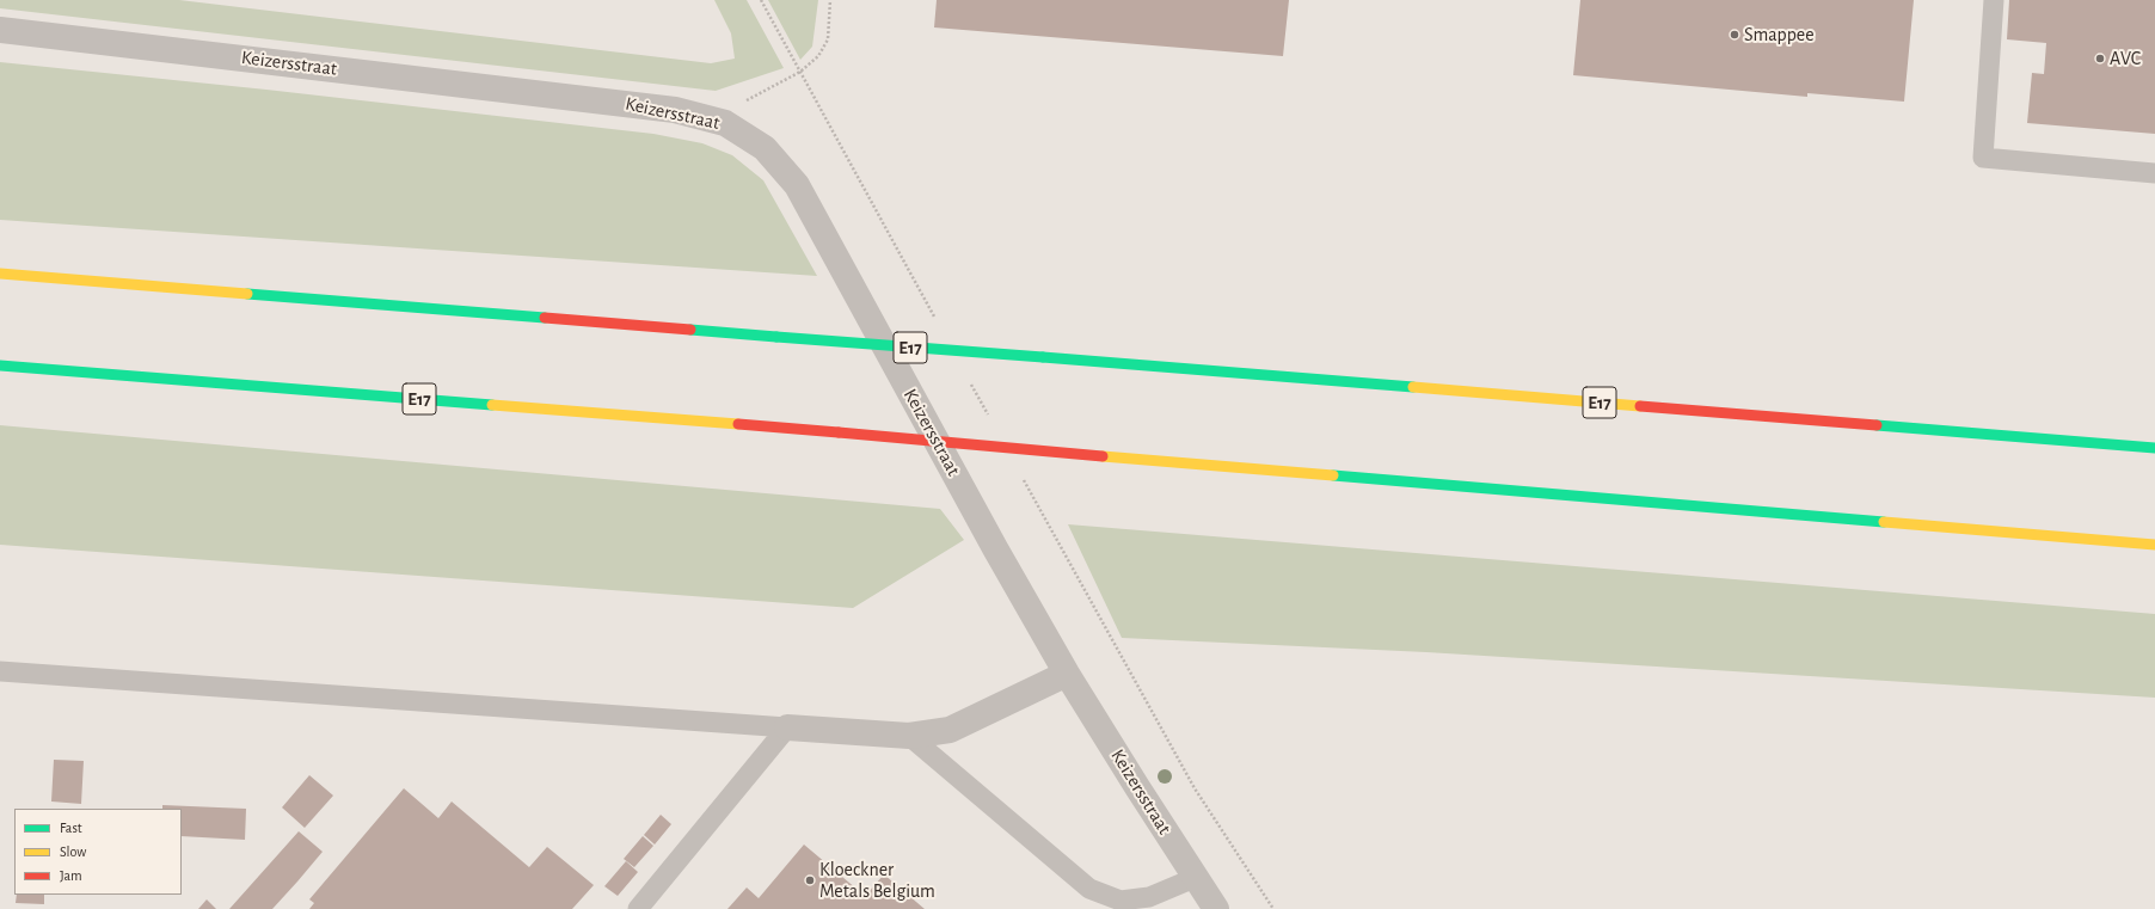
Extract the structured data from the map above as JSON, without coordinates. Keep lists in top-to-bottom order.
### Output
{
  "streets": {
    "highway": ["E17"],
    "street": ["Keizersstraat"]
  },
  "places": ["Smappee", "AVC", "Kloeckner Metals Belgium"],
  "legend": ["Fast", "Slow", "Jam"]
}
